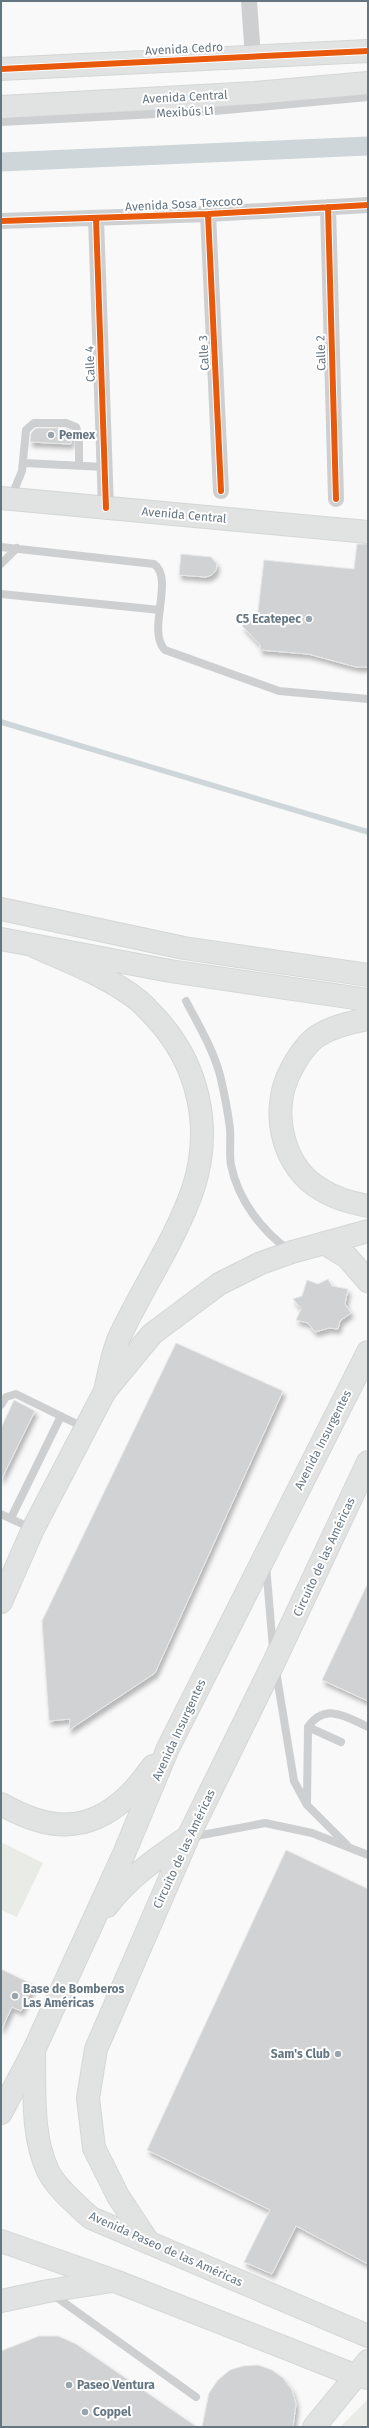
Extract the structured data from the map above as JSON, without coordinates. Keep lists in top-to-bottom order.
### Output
{
  "streets": {
    "main road": [
      "Avenida Cedro",
      "Avenida Central",
      "Avenida Insurgentes",
      "Circuito de las Américas",
      "Avenida Paseo de las Américas"
    ],
    "street": [
      "Avenida Sosa Texcoco",
      "Calle 3",
      "Calle 2",
      "Calle 4"
    ],
    "lane": ["Mexibús L1"]
  },
  "crossings": [
    ["Avenida Central", "Calle 4"],
    ["Avenida Sosa Texcoco", "Calle 3"],
    ["Avenida Sosa Texcoco", "Calle 2"],
    ["Avenida Sosa Texcoco", "Calle 4"],
    ["Avenida Insurgentes", "Avenida Paseo de las Américas"],
    ["Circuito de las Américas", "Avenida Paseo de las Américas"]
  ],
  "places": [
    "Pemex",
    "C5 Ecatepec",
    "Base de Bomberos Las Américas",
    "Sam's Club",
    "Paseo Ventura",
    "Coppel"
  ]
}
